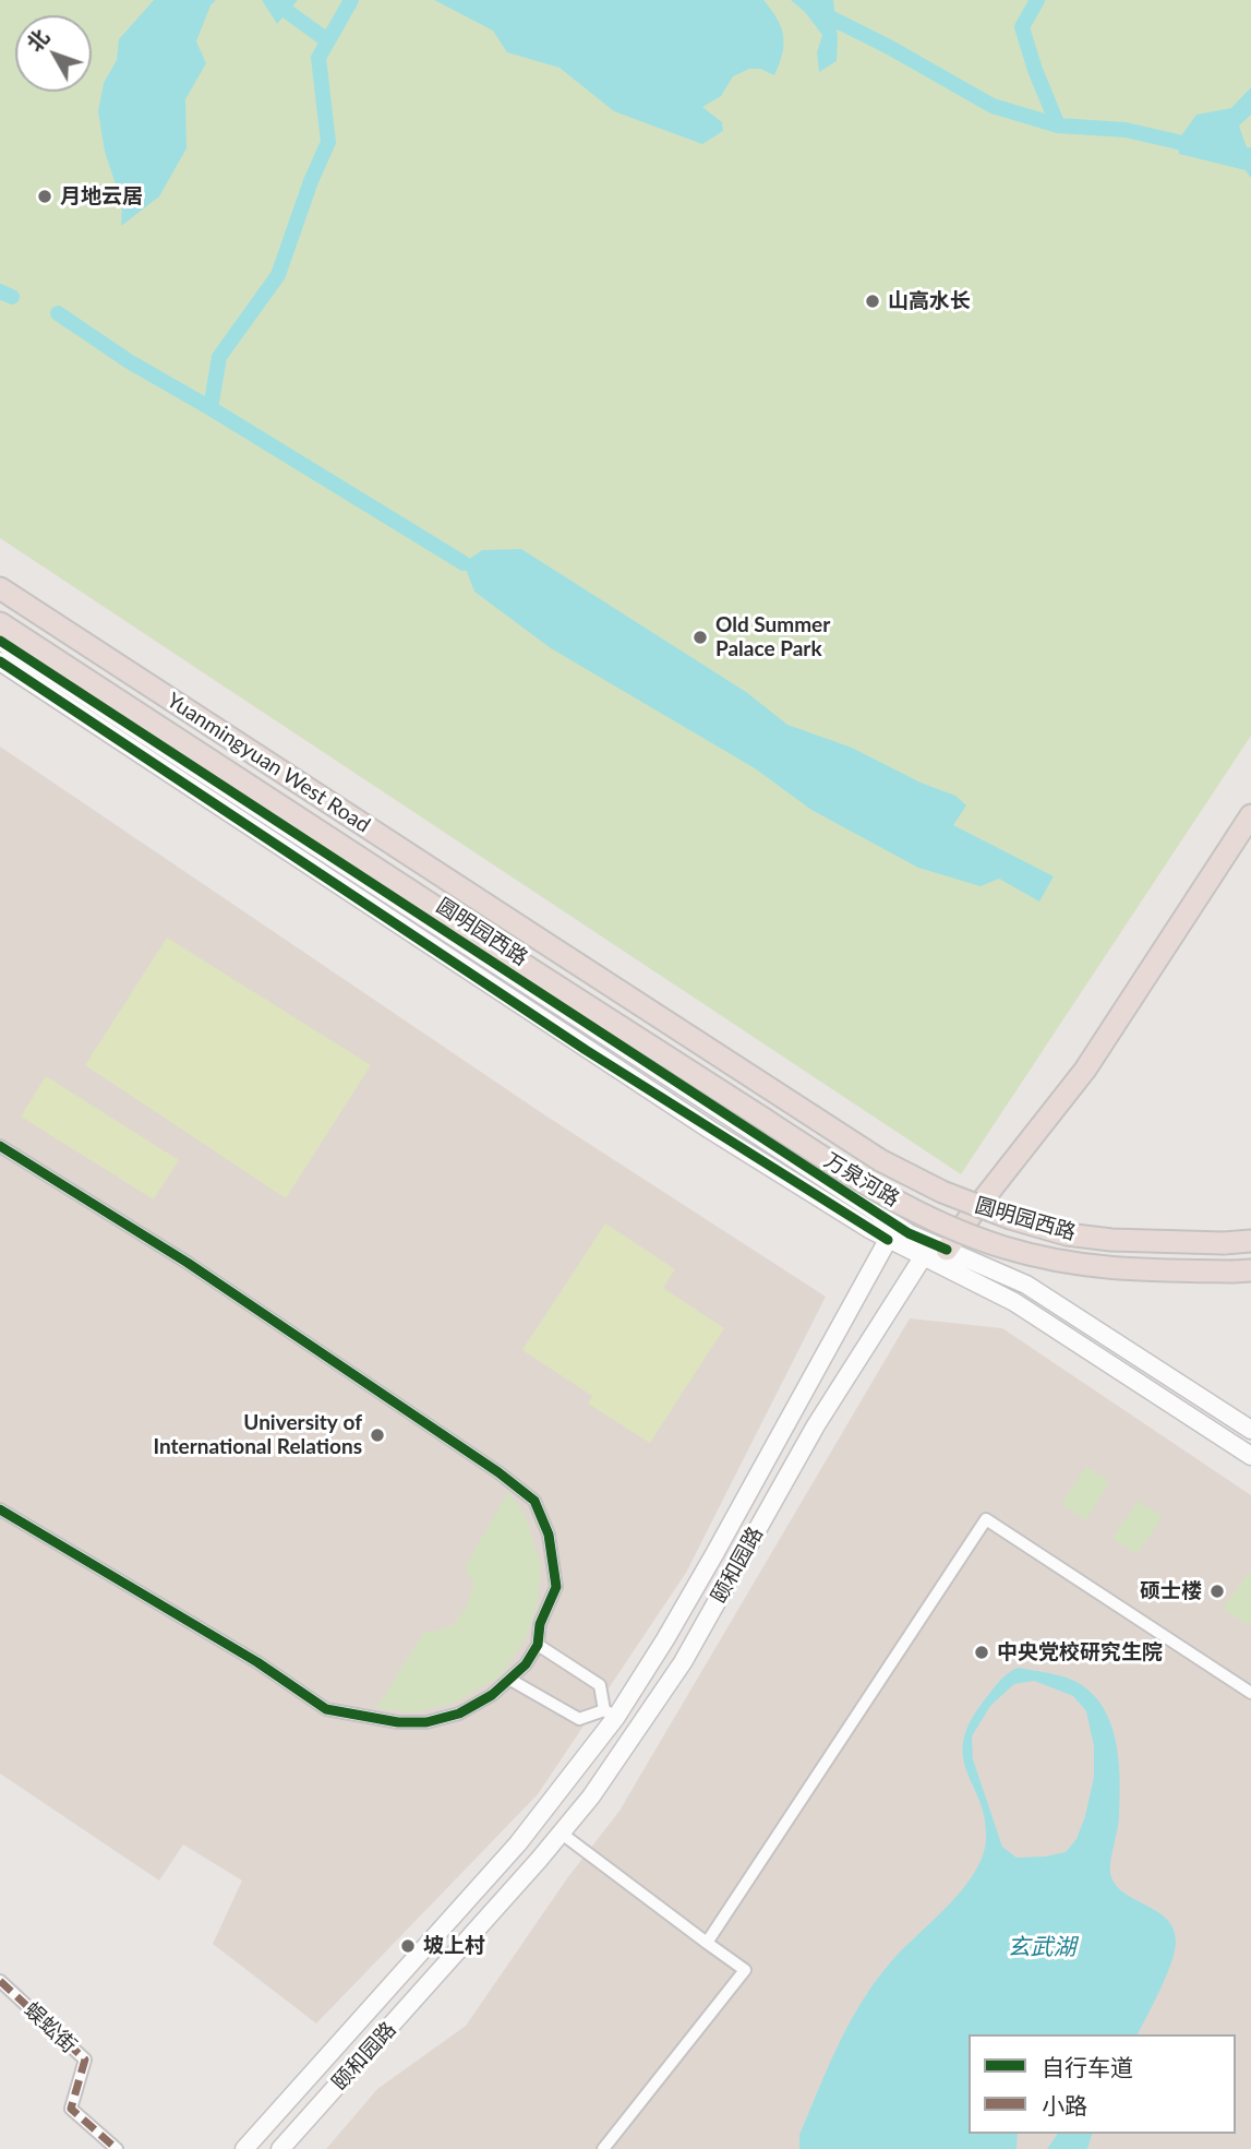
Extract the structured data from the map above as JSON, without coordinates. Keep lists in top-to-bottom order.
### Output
{
  "streets": {
    "highway": ["Yuanmingyuan West Road", "圆明园西路", "万泉河路"],
    "main road": ["颐和园路"],
    "street": ["蜈蚣街"]
  },
  "crossings": [
    ["Yuanmingyuan West Road", "圆明园西路"],
    ["Yuanmingyuan West Road", "万泉河路"],
    ["圆明园西路", "颐和园路"]
  ],
  "water": ["玄武湖"],
  "places": [
    "月地云居",
    "山高水长",
    "Old Summer Palace Park",
    "University of International Relations",
    "硕士楼",
    "中央党校研究生院",
    "坡上村"
  ],
  "legend": ["自行车道", "小路"],
  "north": "top left"
}
